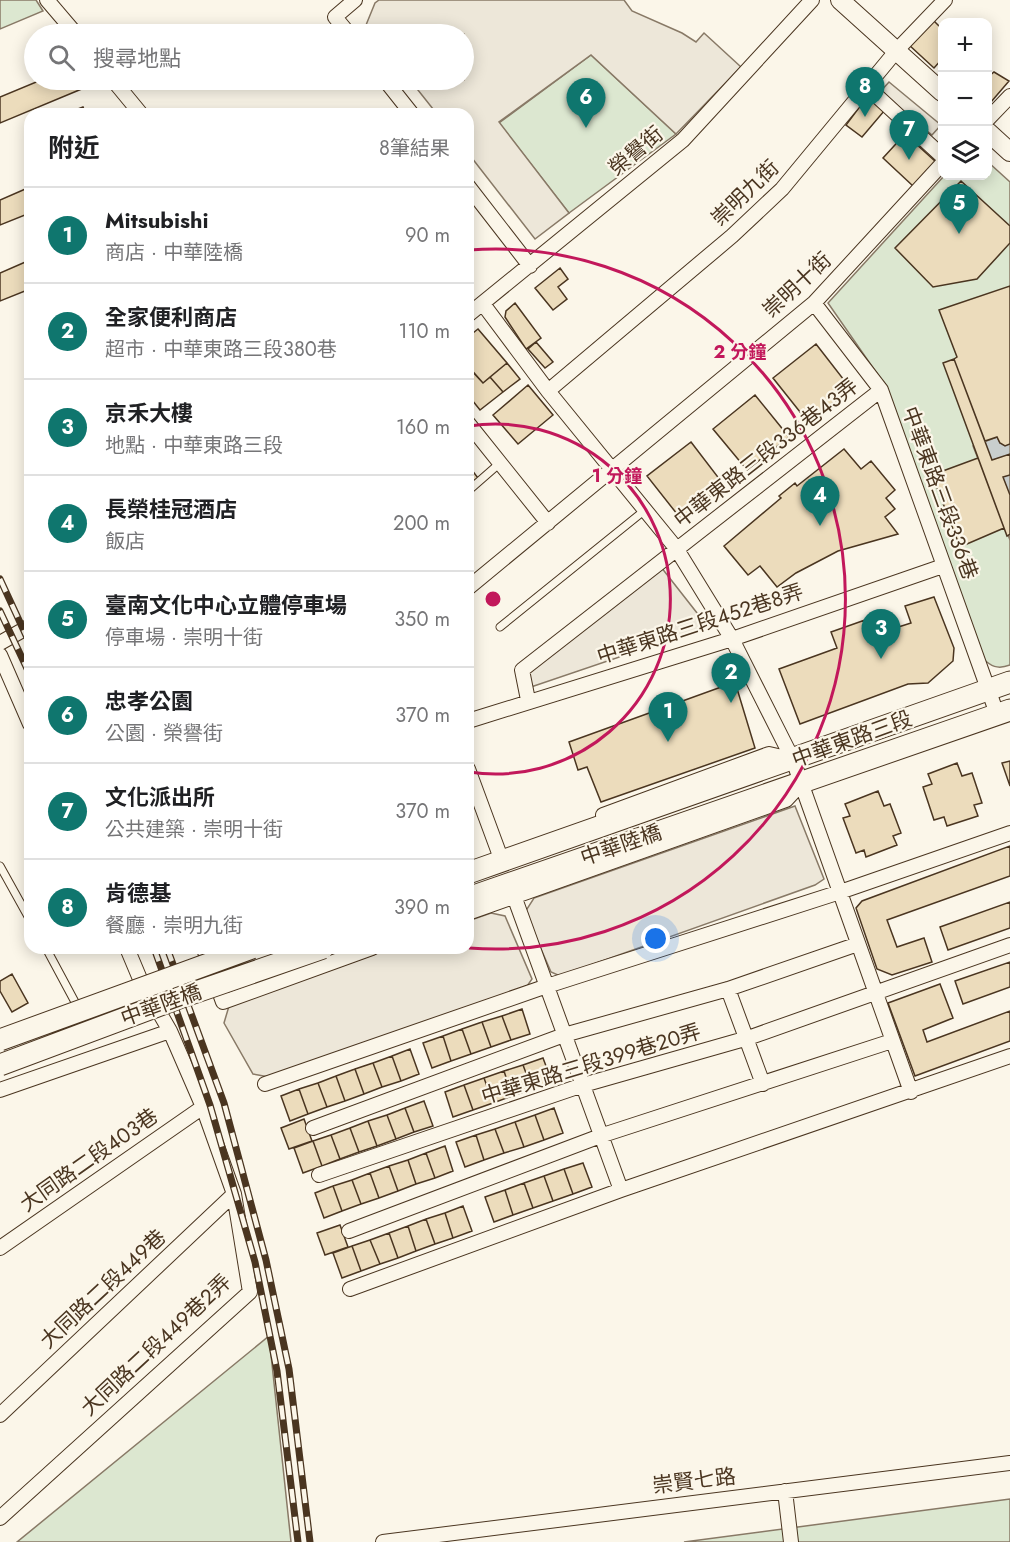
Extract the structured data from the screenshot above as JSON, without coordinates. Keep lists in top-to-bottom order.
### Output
{
  "streets": {
    "main road": ["中華東路三段", "中華陸橋"],
    "street": [
      "榮譽街",
      "崇明九街",
      "崇明十街",
      "中華東路三段336巷43弄",
      "中華東路三段336巷",
      "中華東路三段452巷8弄",
      "中華東路三段399巷20弄",
      "大同路二段403巷",
      "大同路二段449巷",
      "大同路二段449巷2弄",
      "崇賢七路"
    ]
  },
  "crossings": [
    ["崇明十街", "中華東路三段336巷"],
    ["中華東路三段336巷43弄", "中華東路三段336巷"],
    ["中華東路三段336巷43弄", "中華東路三段452巷8弄"],
    ["中華東路三段336巷", "中華東路三段452巷8弄"],
    ["中華東路三段336巷", "中華東路三段"],
    ["中華東路三段", "中華陸橋"],
    ["大同路二段403巷", "大同路二段449巷2弄"],
    ["大同路二段449巷", "大同路二段449巷2弄"]
  ],
  "page": {
    "map_buttons": ["+", "−"],
    "search": "搜尋地點",
    "pins": [
      "8",
      "6",
      "7",
      "5",
      "4",
      "3",
      "2",
      "1"
    ],
    "heading": ["附近", "8筆結果"],
    "list": [
      {
        "mark": "1",
        "name": "Mitsubishi",
        "note": "商店 · 中華陸橋",
        "value": "90 m"
      },
      {
        "mark": "2",
        "name": "全家便利商店",
        "note": "超市 · 中華東路三段380巷",
        "value": "110 m"
      },
      {
        "mark": "3",
        "name": "京禾大樓",
        "note": "地點 · 中華東路三段",
        "value": "160 m"
      },
      {
        "mark": "4",
        "name": "長榮桂冠酒店",
        "note": "飯店",
        "value": "200 m"
      },
      {
        "mark": "5",
        "name": "臺南文化中心立體停車場",
        "note": "停車場 · 崇明十街",
        "value": "350 m"
      },
      {
        "mark": "6",
        "name": "忠孝公園",
        "note": "公園 · 榮譽街",
        "value": "370 m"
      },
      {
        "mark": "7",
        "name": "文化派出所",
        "note": "公共建築 · 崇明十街",
        "value": "370 m"
      },
      {
        "mark": "8",
        "name": "肯德基",
        "note": "餐廳 · 崇明九街",
        "value": "390 m"
      }
    ]
  },
  "rings": ["2 分鐘", "1 分鐘"]
}
